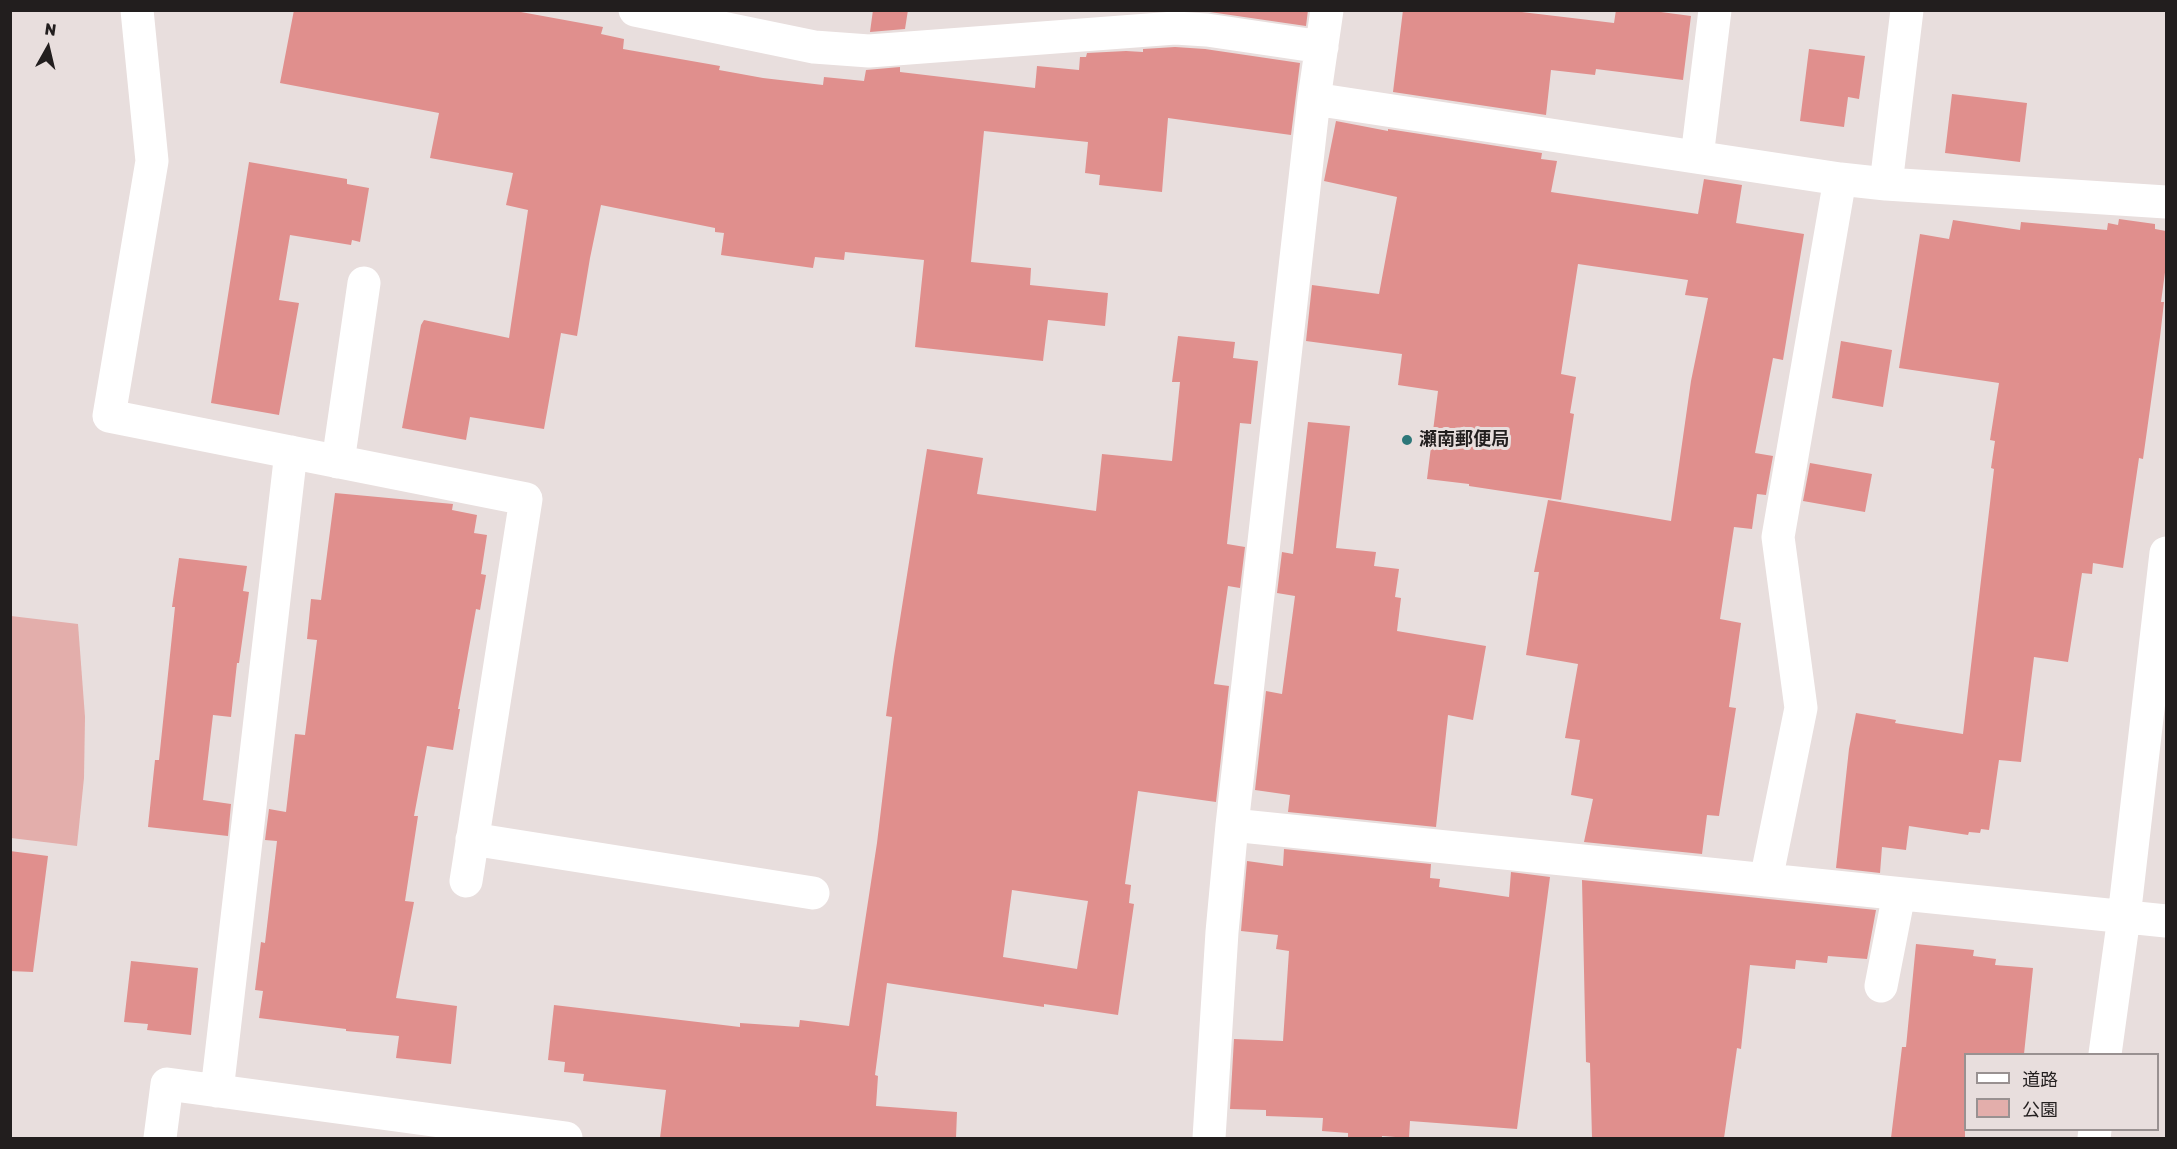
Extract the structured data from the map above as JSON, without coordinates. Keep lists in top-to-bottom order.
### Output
{
  "places": ["瀬南郵便局"],
  "legend": ["道路", "公園"],
  "north": "top"
}
